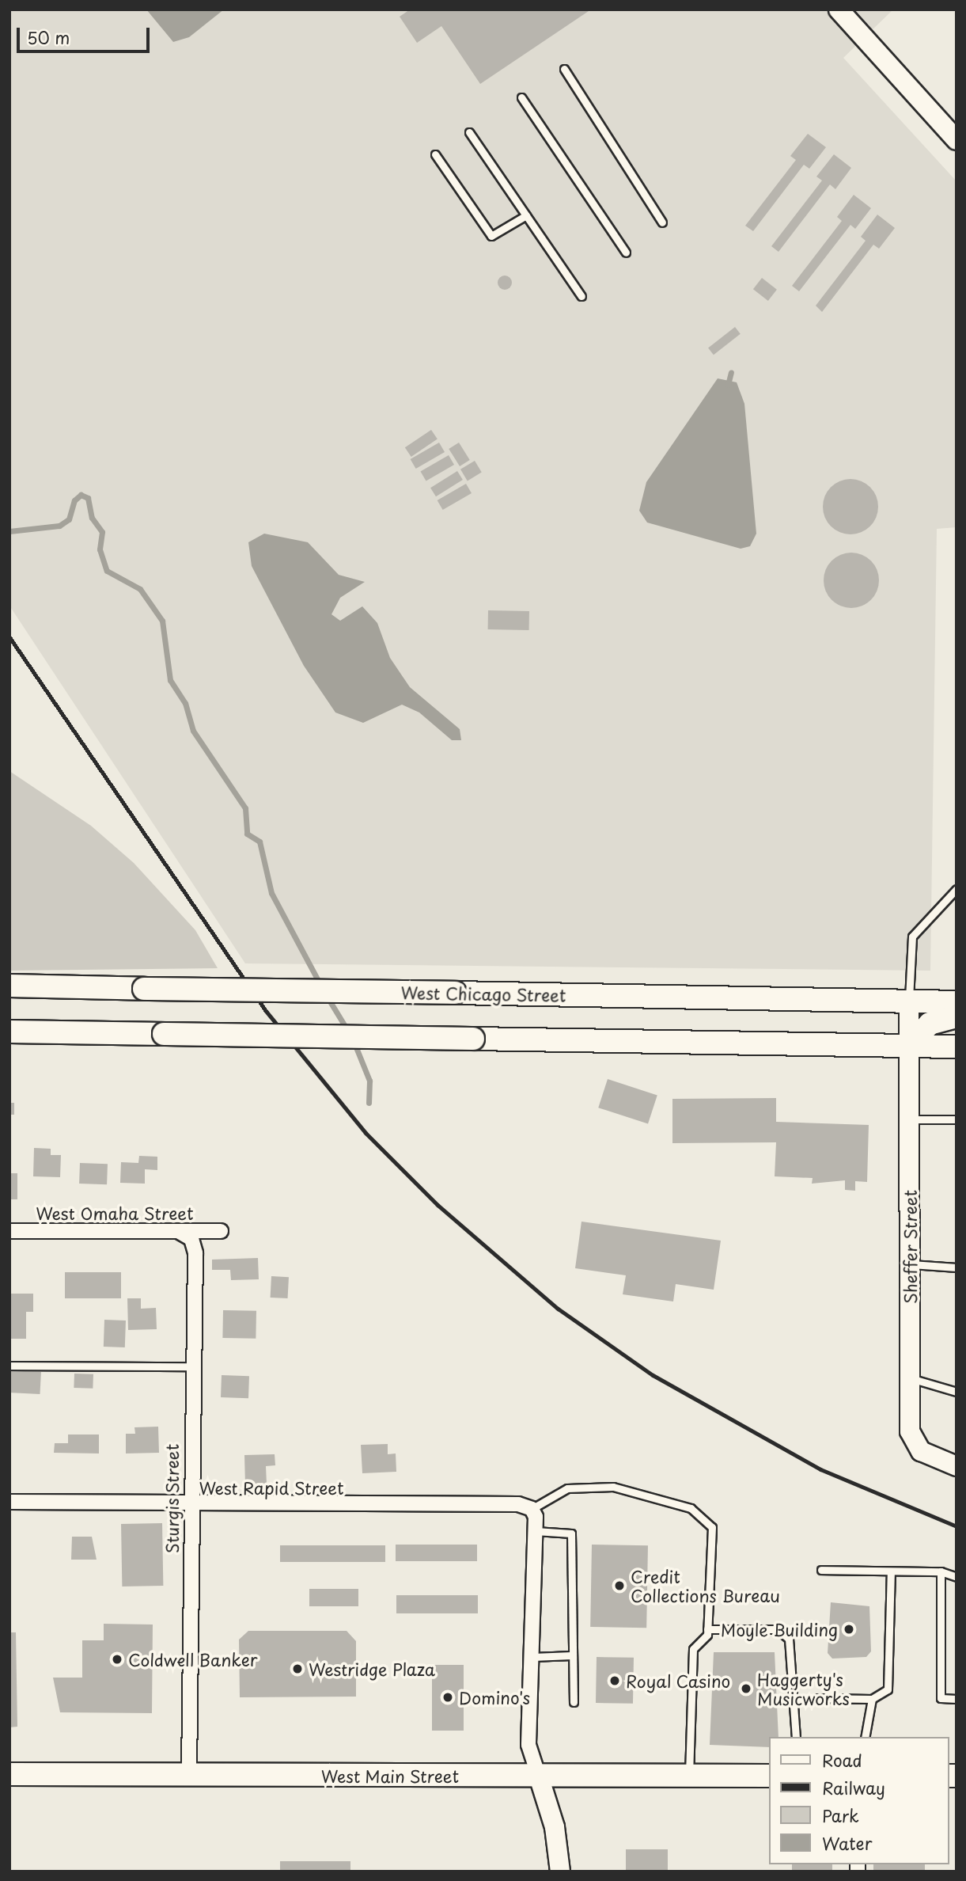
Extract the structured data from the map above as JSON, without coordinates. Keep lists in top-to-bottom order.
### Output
{
  "streets": {
    "main road": ["West Chicago Street", "West Main Street"],
    "street": [
      "West Omaha Street",
      "Sheffer Street",
      "West Rapid Street",
      "Sturgis Street"
    ]
  },
  "crossings": [
    ["West Chicago Street", "Sheffer Street"],
    ["West Omaha Street", "Sturgis Street"],
    ["West Rapid Street", "Sturgis Street"],
    ["Sturgis Street", "West Main Street"]
  ],
  "places": [
    "Credit Collections Bureau",
    "Moyle Building",
    "Coldwell Banker",
    "Westridge Plaza",
    "Royal Casino",
    "Haggerty's Musicworks",
    "Domino's"
  ],
  "legend": [
    "Road",
    "Railway",
    "Park",
    "Water"
  ],
  "scale_bar": "50 m"
}
